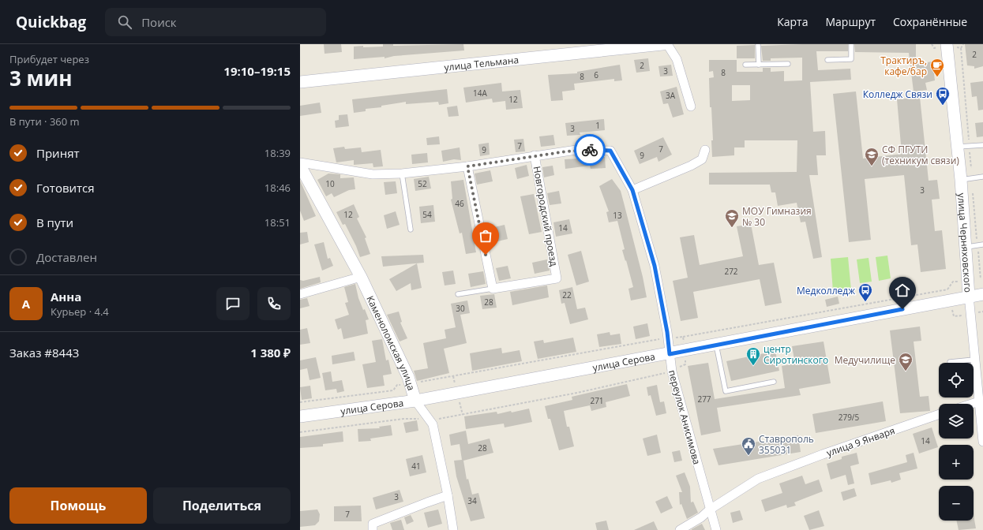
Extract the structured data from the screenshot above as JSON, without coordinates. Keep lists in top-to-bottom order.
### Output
{
  "streets": {
    "main road": [
      "улица Тельмана",
      "улица Черняховского",
      "Каменоломская улица",
      "улица Серова"
    ],
    "street": ["Новгородский проезд", "переулок Анисимова", "улица 9 Января"]
  },
  "crossings": [
    ["Новгородский проезд", "переулок Анисимова"],
    ["улица Черняховского", "улица Серова"],
    ["Каменоломская улица", "улица Серова"],
    ["улица Серова", "переулок Анисимова"],
    ["переулок Анисимова", "улица 9 Января"]
  ],
  "places": {
    "cafe": ["Трактиръ, кафе/бар"],
    "bus stop": ["Колледж Связи", "Медколледж"],
    "school or university": ["СФ ПГУТИ (техникум связи)", "МОУ Гимназия № 30", "Медучилище"],
    "building": ["центр Сиротинского"],
    "public building": ["Ставрополь 355031"]
  },
  "house_numbers": [
    "2",
    "2",
    "3",
    "8",
    "6",
    "8",
    "14А",
    "3А",
    "12",
    "1",
    "3",
    "7",
    "7",
    "9",
    "9",
    "10",
    "52",
    "3",
    "46",
    "12",
    "54",
    "13",
    "14",
    "272",
    "22",
    "28",
    "30",
    "277",
    "271",
    "279/5",
    "14",
    "28",
    "41",
    "3",
    "34",
    "7"
  ],
  "page": {
    "header": "Quickbag",
    "search": "Поиск",
    "nav": ["Карта", "Маршрут", "Сохранённые"],
    "heading": ["3 мин", "Прибудет через", "19:10–19:15"],
    "panel": [
      "Анна",
      "Курьер · 4.4",
      "Заказ #8443",
      "1 380 ₽"
    ],
    "bar": "В пути · 360 m",
    "list": [
      ["Принят", "18:39"],
      ["Готовится", "18:46"],
      ["В пути", "18:51"],
      "Доставлен"
    ],
    "round": "А",
    "map_buttons": ["+", "−"],
    "buttons": ["Помощь", "Поделиться"]
  }
}
